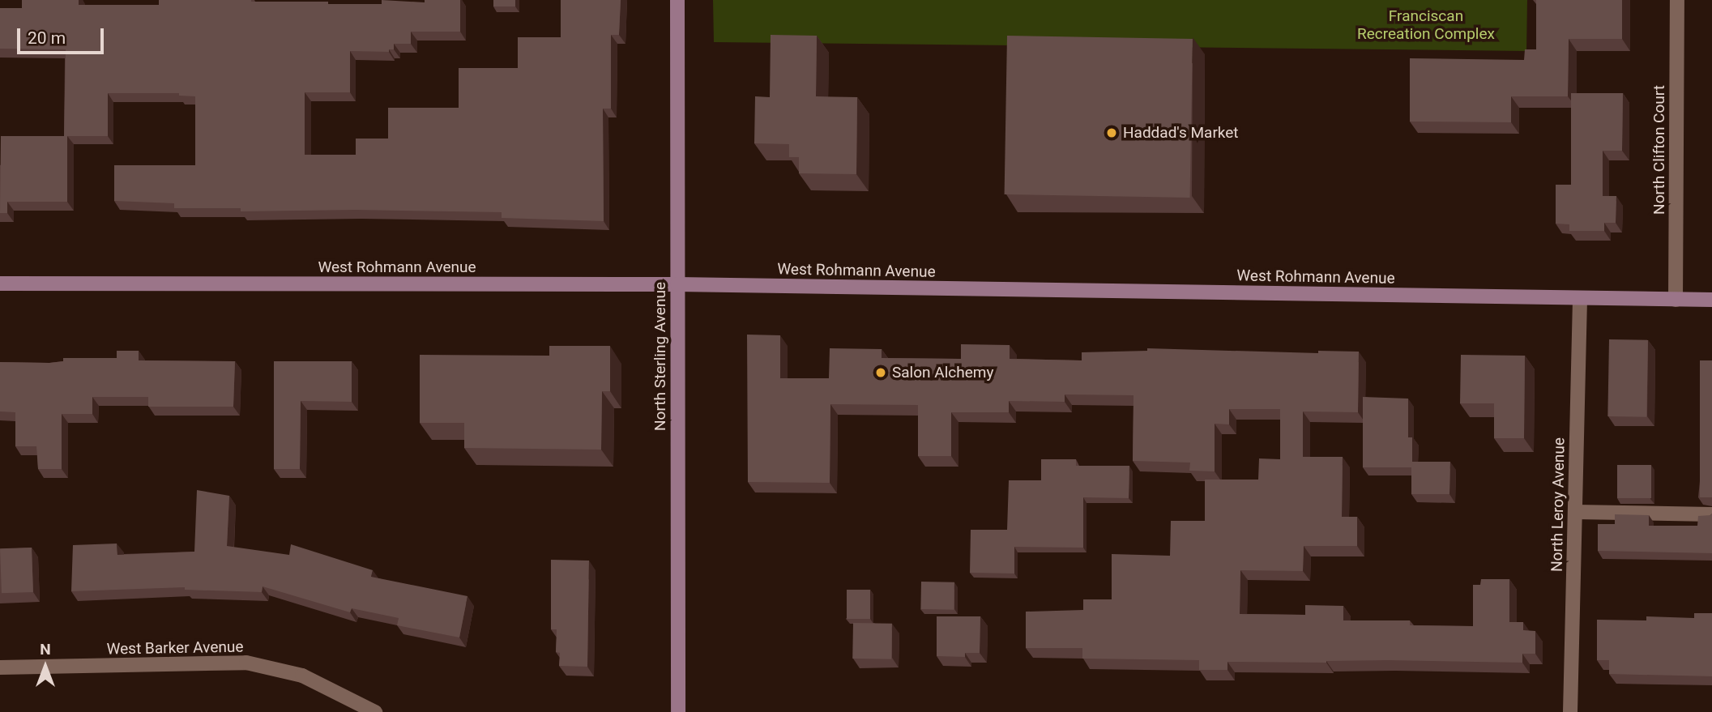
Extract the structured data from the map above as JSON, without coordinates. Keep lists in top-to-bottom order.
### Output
{
  "streets": {
    "street": [
      "North Clifton Court",
      "West Rohmann Avenue",
      "North Sterling Avenue",
      "North Leroy Avenue",
      "West Barker Avenue"
    ]
  },
  "crossings": [
    ["North Clifton Court", "West Rohmann Avenue"],
    ["West Rohmann Avenue", "North Sterling Avenue"],
    ["West Rohmann Avenue", "North Leroy Avenue"]
  ],
  "parks": ["Franciscan Recreation Complex"],
  "places": ["Haddad's Market", "Salon Alchemy"],
  "scale_bar": "20 m",
  "north": "top"
}
